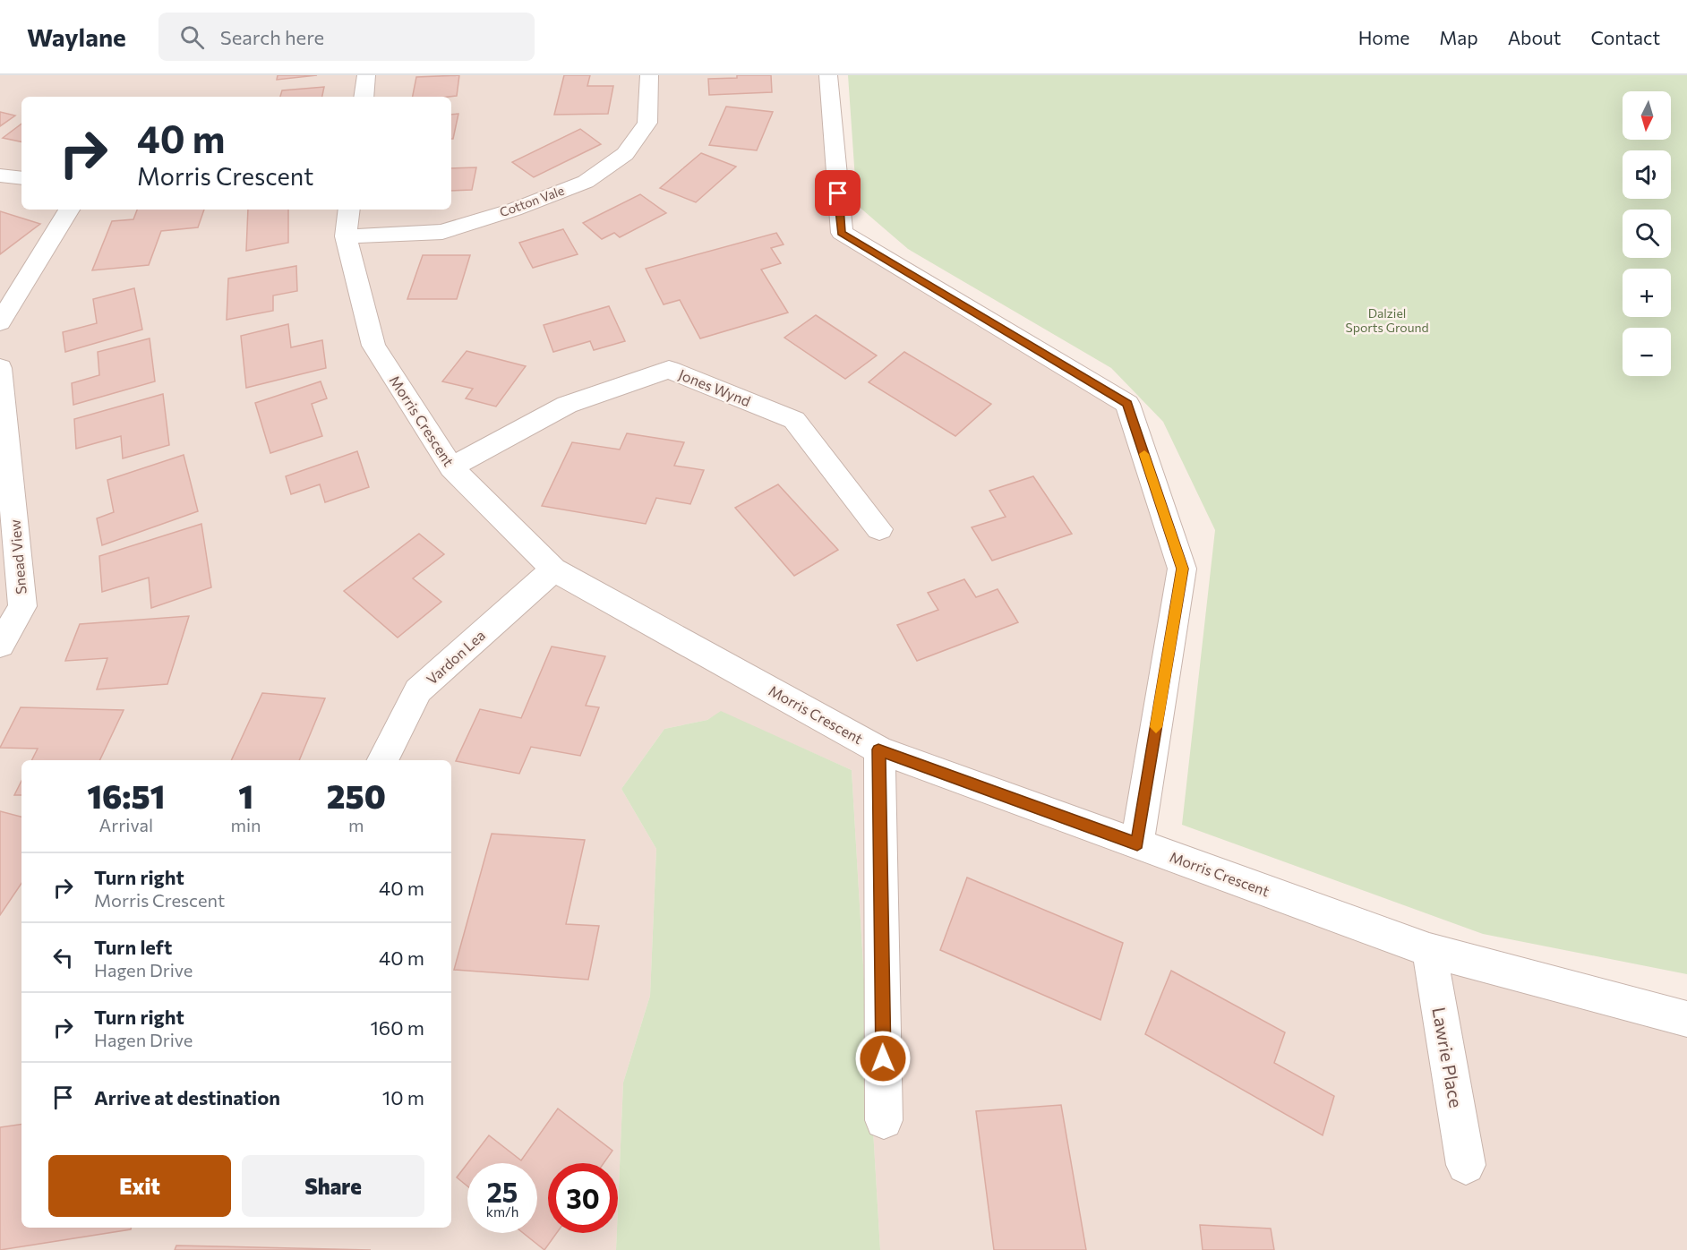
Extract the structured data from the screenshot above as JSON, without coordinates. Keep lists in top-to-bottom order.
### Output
{
  "streets": {
    "street": [
      "Cotton Vale",
      "Jones Wynd",
      "Morris Crescent",
      "Snead View",
      "Vardon Lea",
      "Lawrie Place"
    ]
  },
  "crossings": [
    ["Cotton Vale", "Morris Crescent"],
    ["Jones Wynd", "Morris Crescent"],
    ["Morris Crescent", "Vardon Lea"],
    ["Morris Crescent", "Lawrie Place"]
  ],
  "parks": ["Dalziel Sports Ground"],
  "north": "bottom",
  "page": {
    "header": "Waylane",
    "search": "Search here",
    "nav": [
      "Home",
      "Map",
      "About",
      "Contact"
    ],
    "map_buttons": ["+", "−"],
    "turn": ["40 m", "Morris Crescent"],
    "eta": [
      "16:51",
      "Arrival",
      "1",
      "min",
      "250",
      "m"
    ],
    "list": [
      {
        "name": "Turn right",
        "note": "Morris Crescent",
        "value": "40 m"
      },
      {
        "name": "Turn left",
        "note": "Hagen Drive",
        "value": "40 m"
      },
      {
        "name": "Turn right",
        "note": "Hagen Drive",
        "value": "160 m"
      },
      {
        "name": "Arrive at destination",
        "value": "10 m"
      }
    ],
    "buttons": ["Exit", "Share"],
    "speed": "25 km/h",
    "limit": "30"
  }
}
